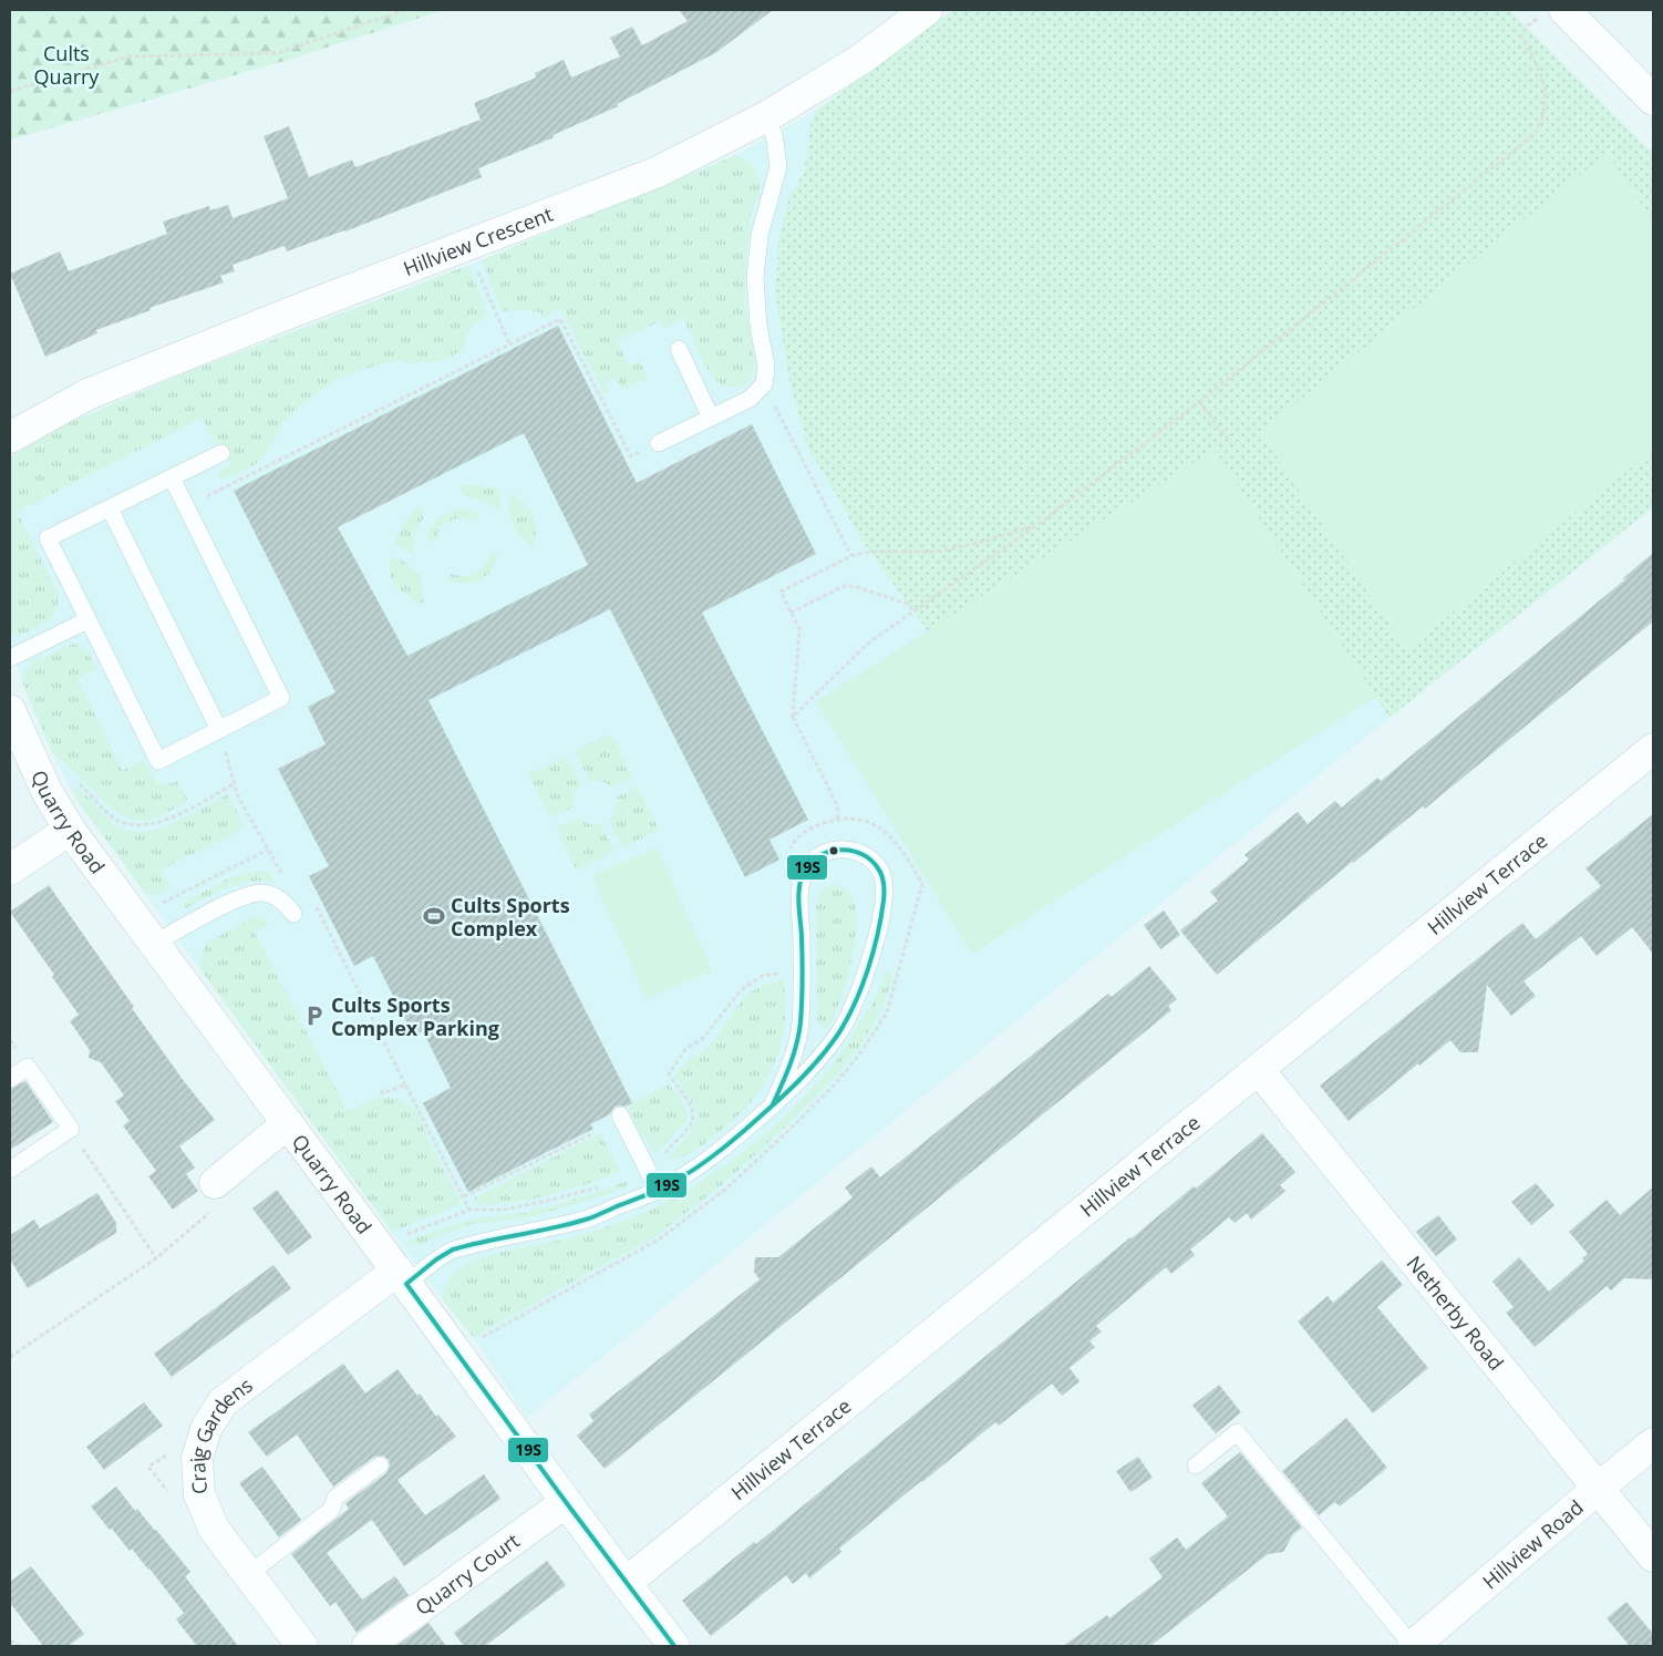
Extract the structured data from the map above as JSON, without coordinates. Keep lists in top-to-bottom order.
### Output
{
  "streets": {
    "street": [
      "Hillview Crescent",
      "Quarry Road",
      "Hillview Terrace",
      "Netherby Road",
      "Craig Gardens",
      "Hillview Road",
      "Quarry Court"
    ]
  },
  "crossings": [
    ["Quarry Road", "Hillview Terrace"],
    ["Quarry Road", "Craig Gardens"],
    ["Quarry Road", "Quarry Court"],
    ["Hillview Terrace", "Netherby Road"],
    ["Netherby Road", "Hillview Road"]
  ],
  "parks": ["Cults Quarry"],
  "places": {
    "sports": ["Cults Sports Complex"],
    "parking": ["Cults Sports Complex Parking"]
  },
  "lines": ["transit line 19S"]
}
